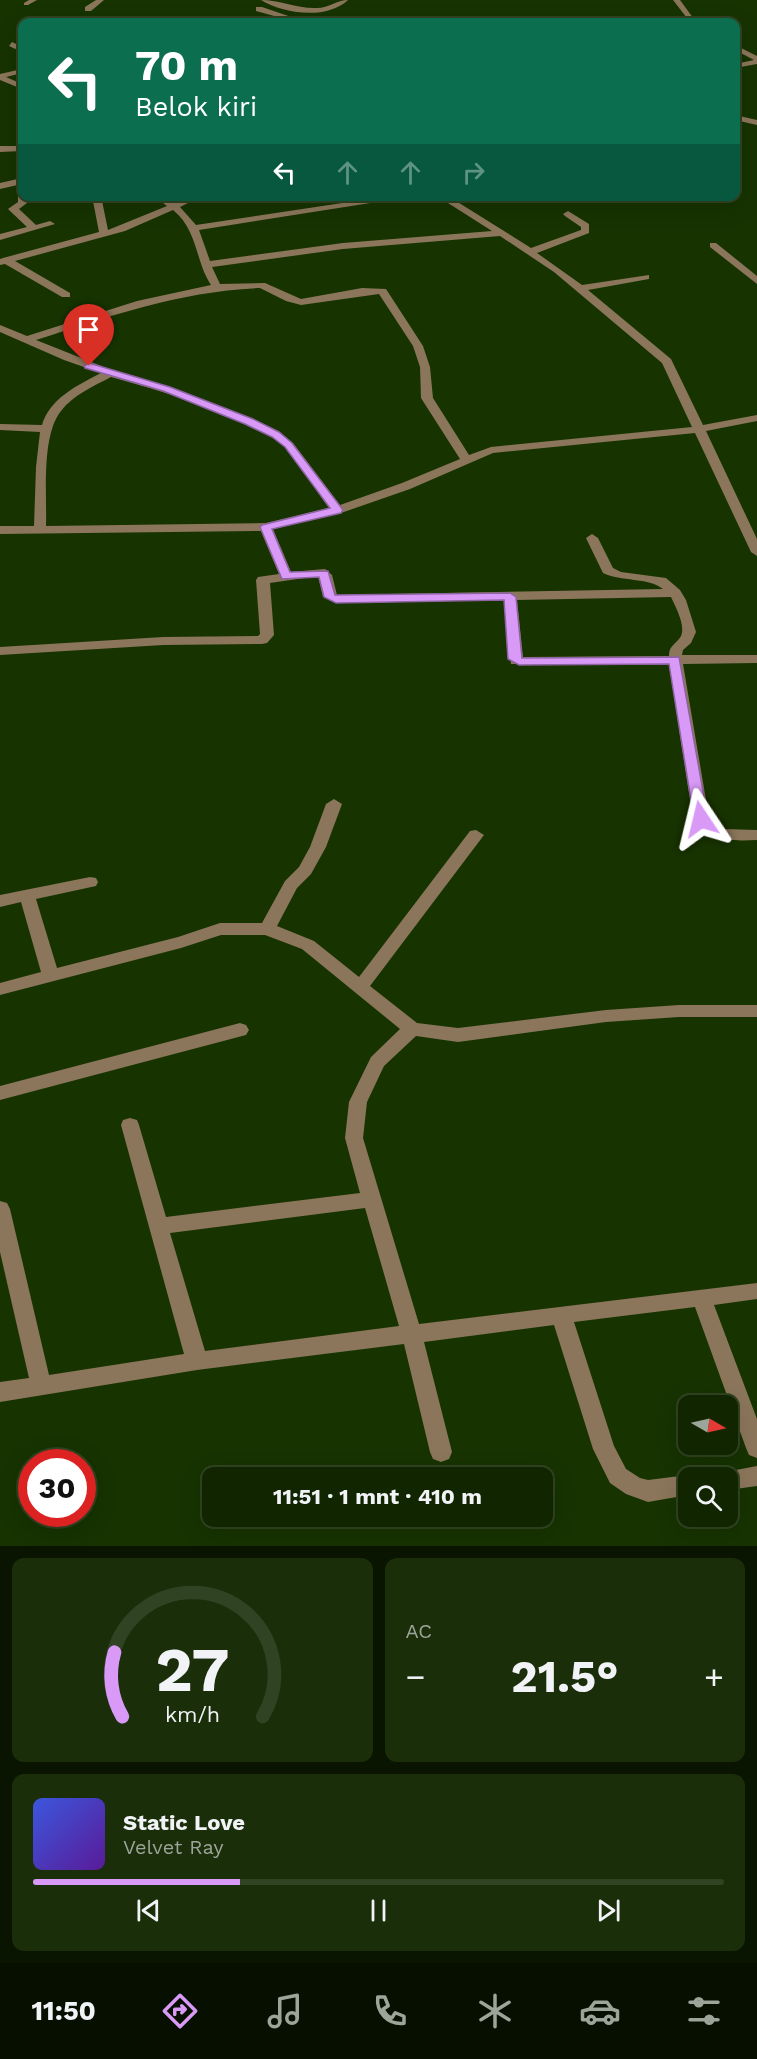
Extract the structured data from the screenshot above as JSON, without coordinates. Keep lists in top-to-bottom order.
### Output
{
  "north": "right",
  "page": {
    "turn": ["70 m", "Belok kiri"],
    "limit": "30",
    "trip": "11:51 · 1 mnt · 410 m",
    "tile": "AC",
    "heat": ["−", "21.5°", "+"],
    "song": ["Static Love", "Velvet Ray"],
    "tabs": "11:50",
    "gauge": ["27", "km/h"]
  }
}
